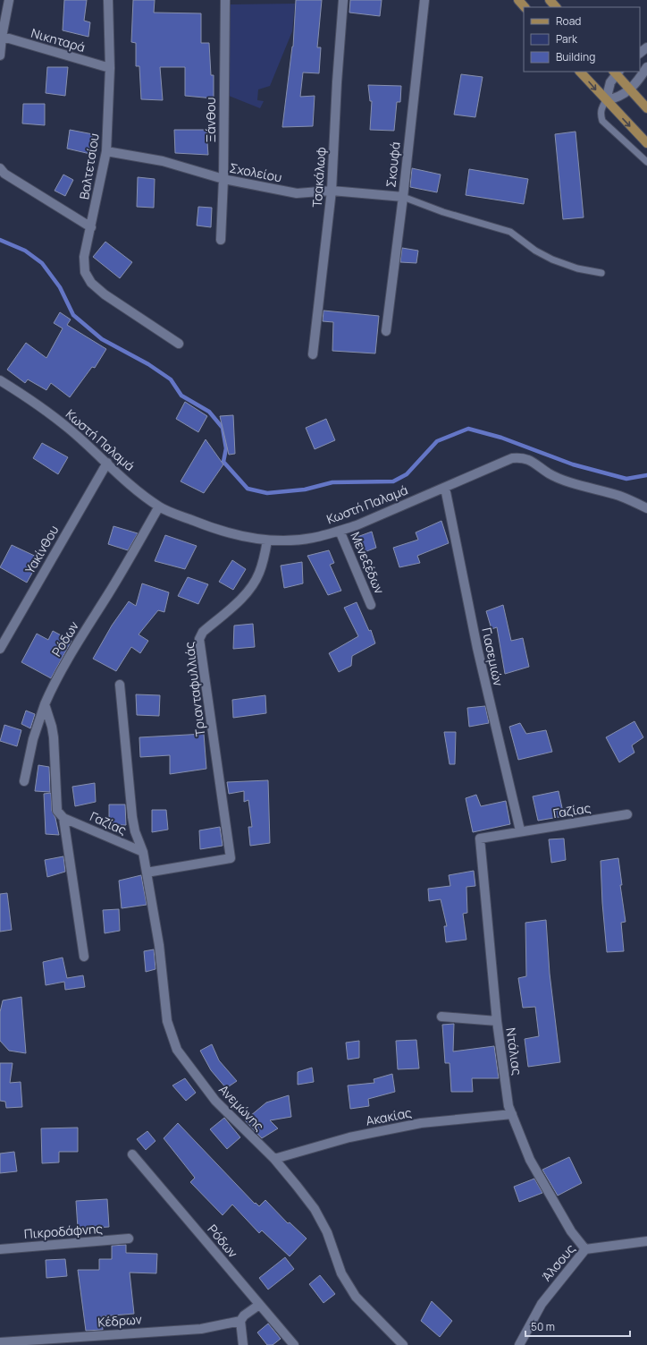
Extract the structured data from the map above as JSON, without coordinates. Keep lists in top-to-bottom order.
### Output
{
  "streets": {
    "street": [
      "Νικηταρά",
      "Ξάνθου",
      "Σκουφά",
      "Βαλτετσίου",
      "Σχολείου",
      "Τσακάλωφ",
      "Κωστή Παλαμά",
      "Υακίνθου",
      "Μενεξέδων",
      "Ρόδων",
      "Γιασεμιών",
      "Τριανταφυλλιάς",
      "Γαζίας",
      "Ντάλιας",
      "Ανεμώνης",
      "Ακακίας",
      "Πικροδάφνης",
      "Άλσους",
      "Κέδρων"
    ]
  },
  "crossings": [
    ["Νικηταρά", "Βαλτετσίου"],
    ["Ξάνθου", "Σχολείου"],
    ["Σκουφά", "Σχολείου"],
    ["Βαλτετσίου", "Σχολείου"],
    ["Σχολείου", "Τσακάλωφ"],
    ["Κωστή Παλαμά", "Υακίνθου"],
    ["Κωστή Παλαμά", "Μενεξέδων"],
    ["Κωστή Παλαμά", "Ρόδων"],
    ["Κωστή Παλαμά", "Γιασεμιών"],
    ["Κωστή Παλαμά", "Τριανταφυλλιάς"],
    ["Γιασεμιών", "Γαζίας"],
    ["Τριανταφυλλιάς", "Ανεμώνης"],
    ["Γαζίας", "Ντάλιας"],
    ["Γαζίας", "Ανεμώνης"],
    ["Ντάλιας", "Ακακίας"],
    ["Ντάλιας", "Άλσους"],
    ["Ανεμώνης", "Ακακίας"]
  ],
  "legend": ["Road", "Park", "Building"],
  "scale_bar": "50 m"
}
